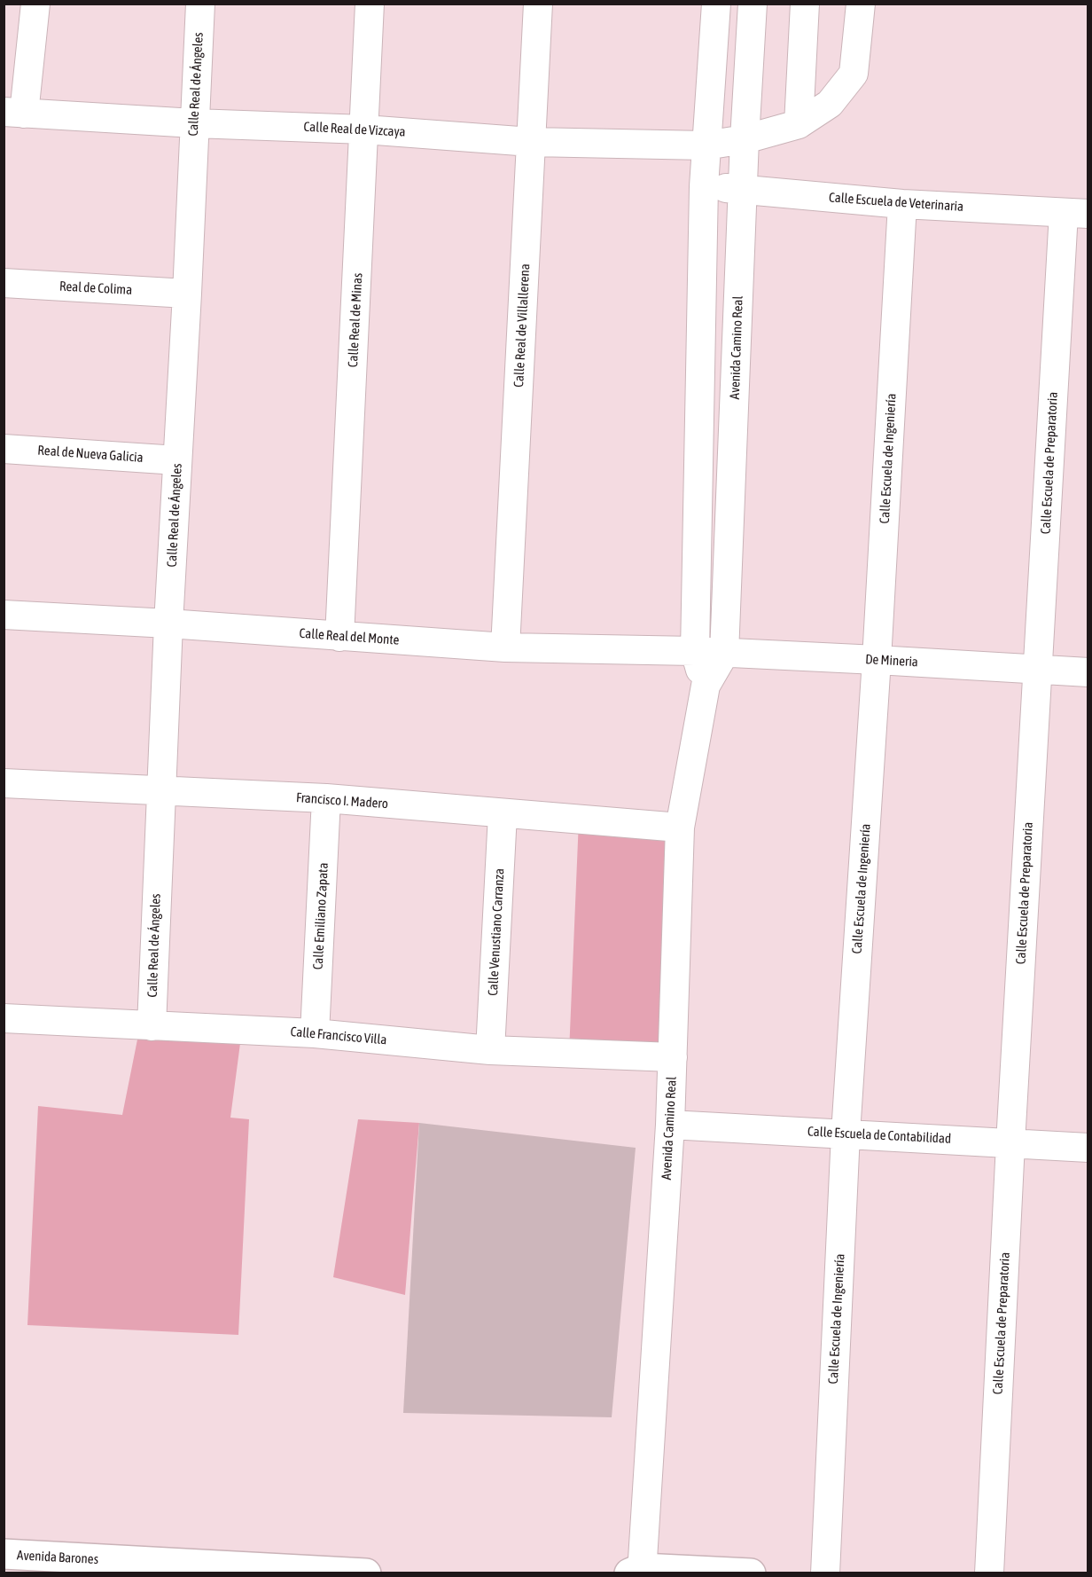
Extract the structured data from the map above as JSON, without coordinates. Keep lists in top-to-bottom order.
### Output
{
  "streets": {
    "main road": ["Avenida Barones"],
    "street": [
      "Calle Real de Ángeles",
      "Calle Real de Vizcaya",
      "Calle Escuela de Veterinaria",
      "Real de Colima",
      "Calle Real de Minas",
      "Calle Real de Villallerena",
      "Avenida Camino Real",
      "Real de Nueva Galicia",
      "Calle Escuela de Ingeniería",
      "Calle Escuela de Preparatoria",
      "Calle Real del Monte",
      "De Mineria",
      "Francisco I. Madero",
      "Calle Emiliano Zapata",
      "Calle Venustiano Carranza",
      "Calle Francisco Villa",
      "Calle Escuela de Contabilidad"
    ]
  },
  "crossings": [
    ["Calle Real de Ángeles", "Calle Real de Vizcaya"],
    ["Calle Real de Ángeles", "Real de Colima"],
    ["Calle Real de Ángeles", "Real de Nueva Galicia"],
    ["Calle Real de Ángeles", "Calle Real del Monte"],
    ["Calle Real de Ángeles", "Francisco I. Madero"],
    ["Calle Real de Ángeles", "Calle Francisco Villa"],
    ["Calle Real de Vizcaya", "Calle Real de Minas"],
    ["Calle Real de Vizcaya", "Calle Real de Villallerena"],
    ["Calle Real de Vizcaya", "Avenida Camino Real"],
    ["Calle Escuela de Veterinaria", "Avenida Camino Real"],
    ["Calle Escuela de Veterinaria", "Calle Escuela de Ingeniería"],
    ["Calle Escuela de Veterinaria", "Calle Escuela de Preparatoria"],
    ["Calle Real de Minas", "Calle Real del Monte"],
    ["Calle Real de Villallerena", "Calle Real del Monte"],
    ["Avenida Camino Real", "Calle Real del Monte"],
    ["Avenida Camino Real", "De Mineria"],
    ["Avenida Camino Real", "Francisco I. Madero"],
    ["Avenida Camino Real", "Calle Francisco Villa"],
    ["Avenida Camino Real", "Calle Escuela de Contabilidad"],
    ["Calle Escuela de Ingeniería", "De Mineria"],
    ["Calle Escuela de Ingeniería", "Calle Escuela de Contabilidad"],
    ["Calle Escuela de Preparatoria", "De Mineria"],
    ["Calle Escuela de Preparatoria", "Calle Escuela de Contabilidad"],
    ["Calle Real del Monte", "De Mineria"],
    ["Francisco I. Madero", "Calle Emiliano Zapata"],
    ["Francisco I. Madero", "Calle Venustiano Carranza"],
    ["Calle Emiliano Zapata", "Calle Francisco Villa"],
    ["Calle Venustiano Carranza", "Calle Francisco Villa"]
  ]
}
